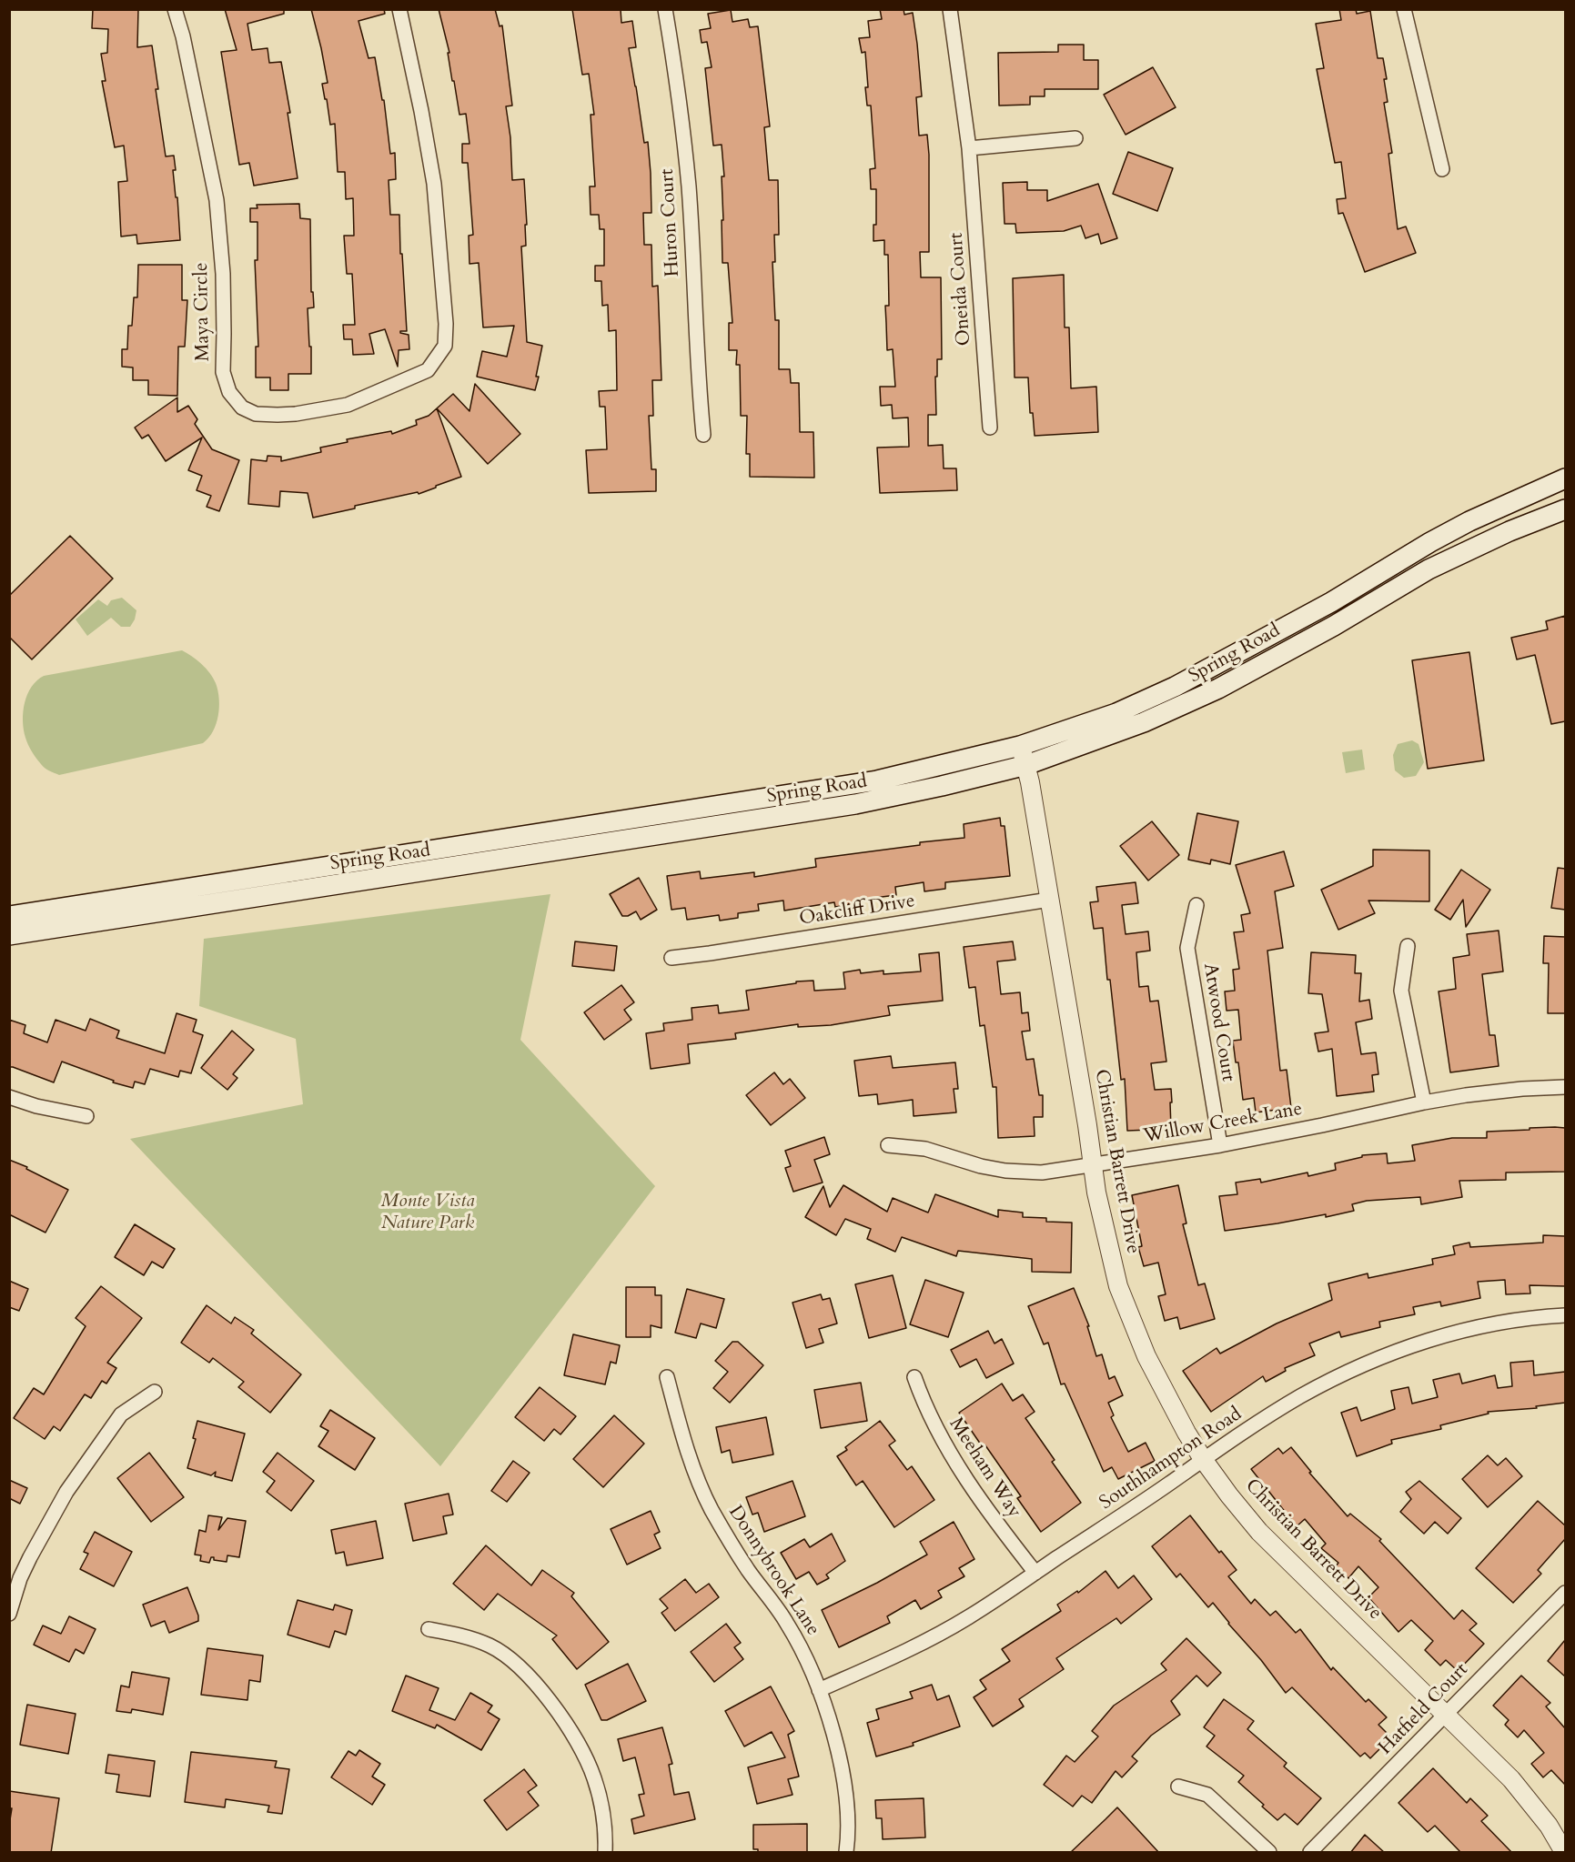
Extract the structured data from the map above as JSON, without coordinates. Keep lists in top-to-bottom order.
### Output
{
  "streets": {
    "main road": ["Spring Road"],
    "street": [
      "Huron Court",
      "Oneida Court",
      "Maya Circle",
      "Oakcliff Drive",
      "Atwood Court",
      "Willow Creek Lane",
      "Christian Barrett Drive",
      "Southhampton Road",
      "Meeham Way",
      "Donnybrook Lane",
      "Hatfield Court"
    ]
  },
  "crossings": [
    ["Spring Road", "Christian Barrett Drive"],
    ["Oakcliff Drive", "Christian Barrett Drive"],
    ["Atwood Court", "Willow Creek Lane"],
    ["Willow Creek Lane", "Christian Barrett Drive"],
    ["Christian Barrett Drive", "Southhampton Road"],
    ["Christian Barrett Drive", "Hatfield Court"],
    ["Southhampton Road", "Meeham Way"],
    ["Southhampton Road", "Donnybrook Lane"]
  ],
  "parks": ["Monte Vista Nature Park"]
}
